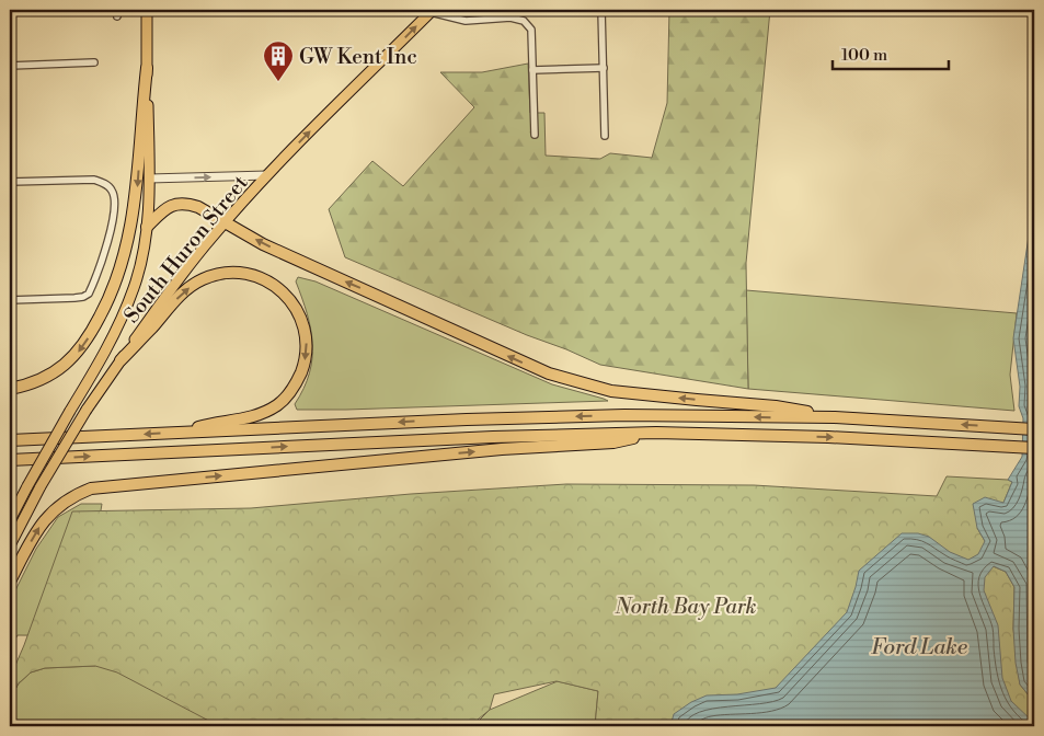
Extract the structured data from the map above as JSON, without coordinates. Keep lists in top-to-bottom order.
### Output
{
  "streets": {
    "main road": ["South Huron Street"]
  },
  "water": ["Ford Lake"],
  "parks": ["North Bay Park"],
  "places": {
    "building": ["GW Kent Inc"]
  },
  "scale_bar": "100 m"
}
